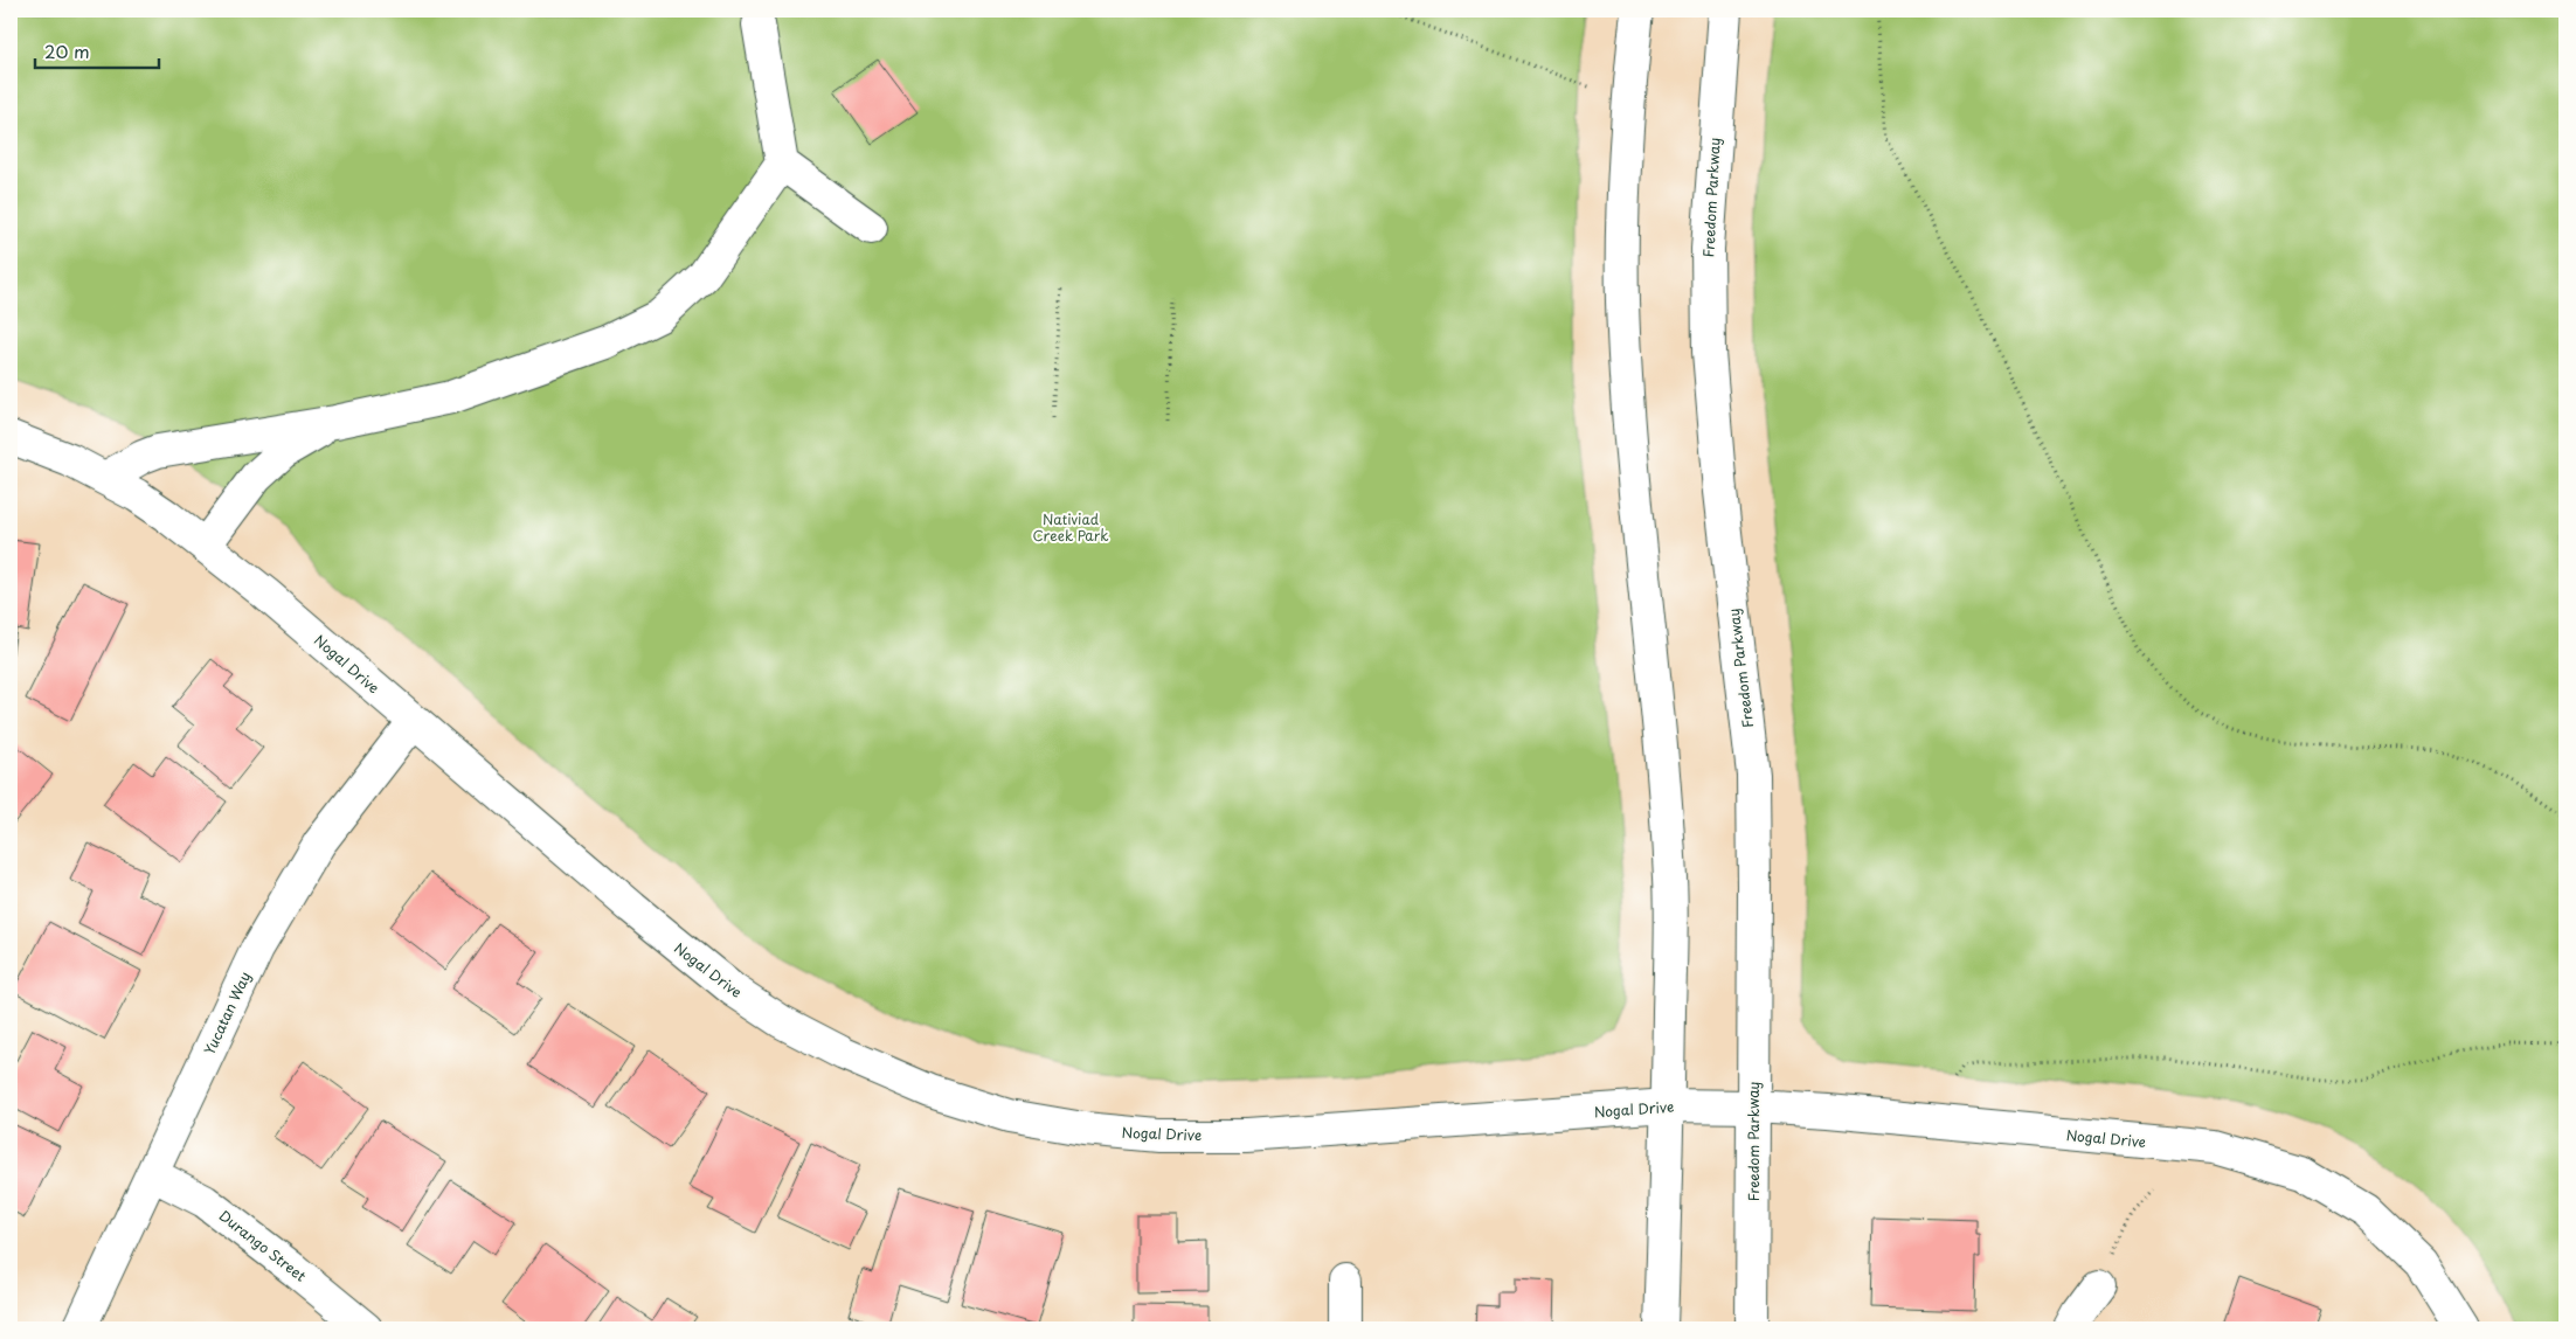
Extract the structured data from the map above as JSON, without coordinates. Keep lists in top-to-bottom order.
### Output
{
  "streets": {
    "street": [
      "Freedom Parkway",
      "Nogal Drive",
      "Yucatan Way",
      "Durango Street"
    ]
  },
  "crossings": [
    ["Freedom Parkway", "Nogal Drive"],
    ["Nogal Drive", "Yucatan Way"],
    ["Yucatan Way", "Durango Street"]
  ],
  "parks": ["Nativiad Creek Park"],
  "scale_bar": "20 m"
}
